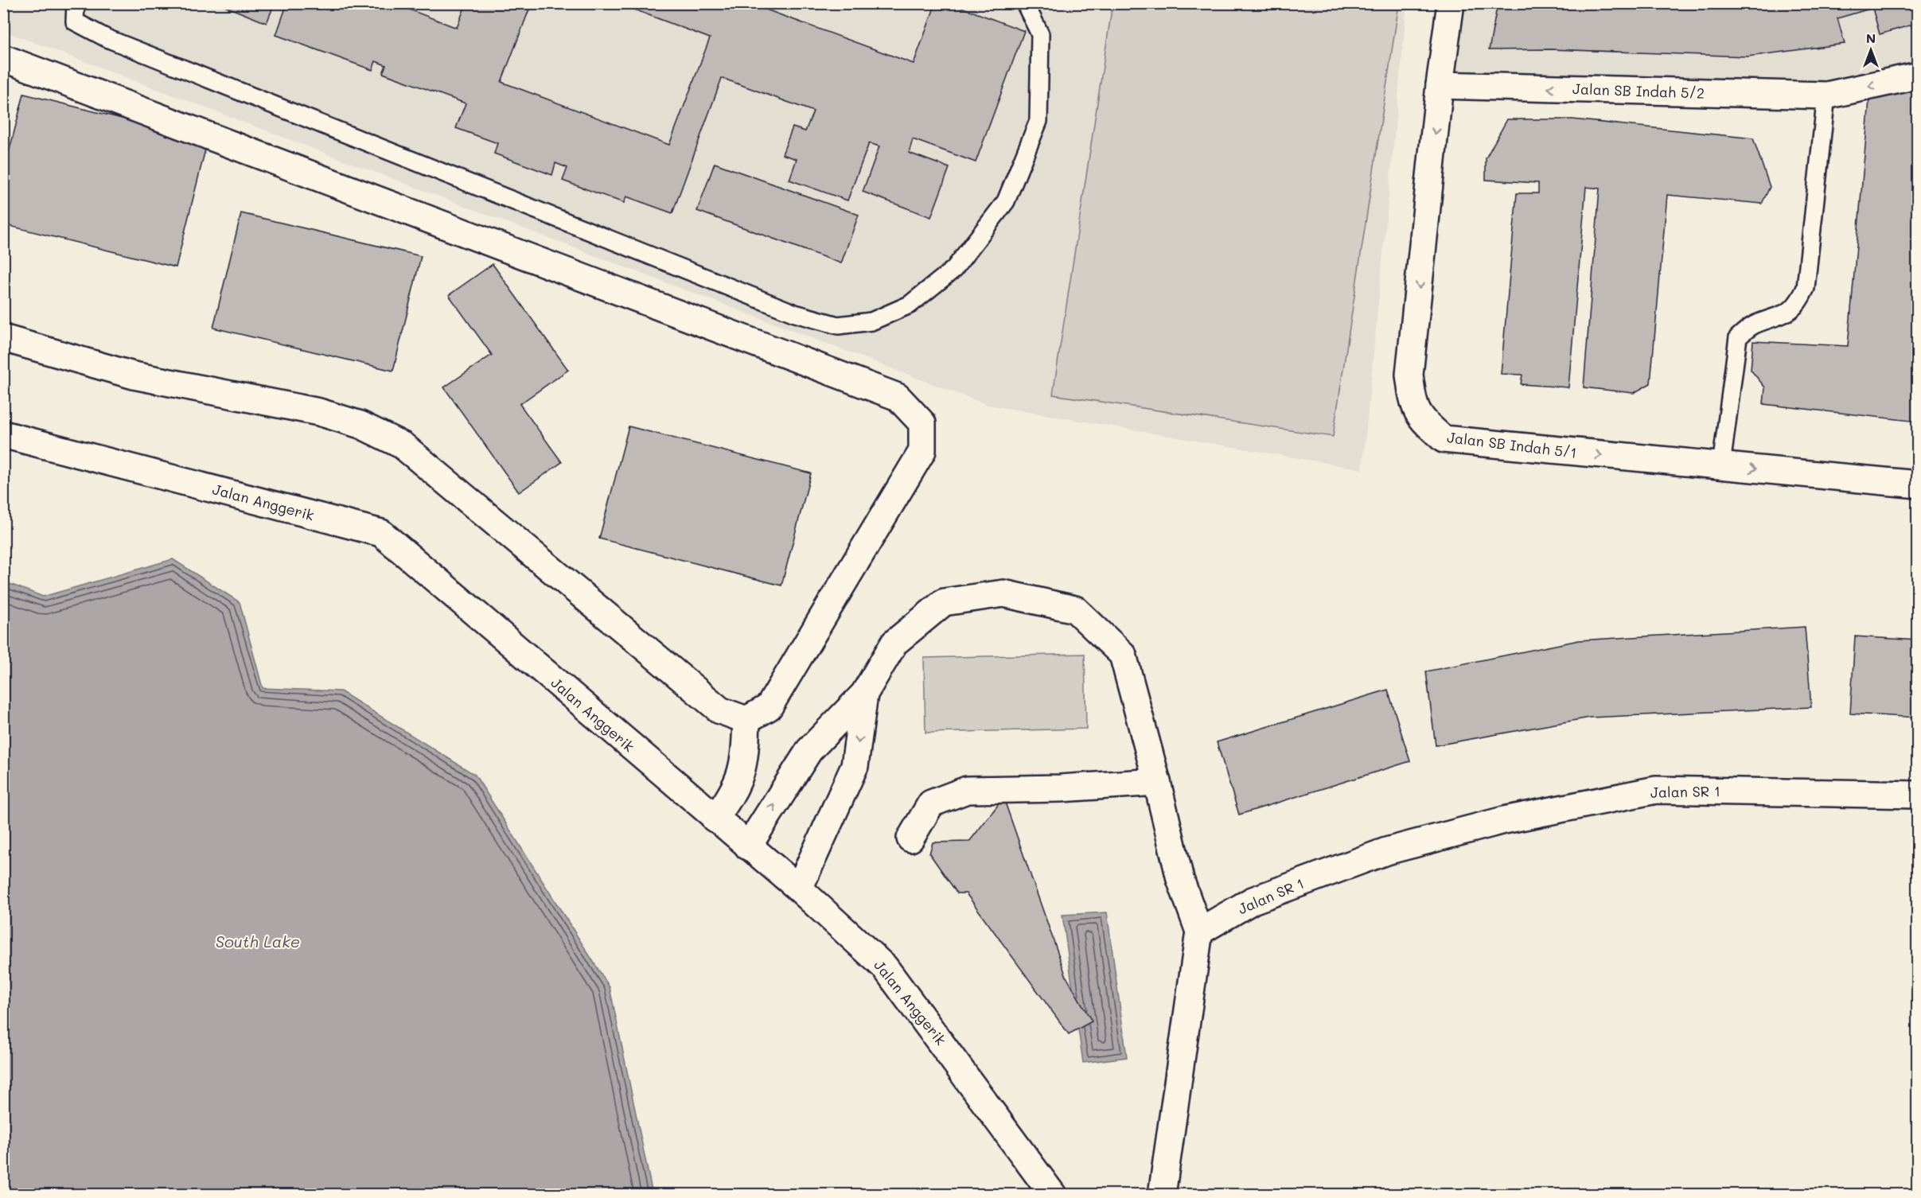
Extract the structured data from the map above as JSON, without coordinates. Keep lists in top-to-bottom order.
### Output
{
  "streets": {
    "street": [
      "Jalan SB Indah 5/2",
      "Jalan SB Indah 5/1",
      "Jalan Anggerik",
      "Jalan SR 1"
    ]
  },
  "crossings": [
    ["Jalan SB Indah 5/2", "Jalan SB Indah 5/1"]
  ],
  "one_way": ["Jalan SB Indah 5/2"],
  "water": ["South Lake"],
  "north": "top"
}
